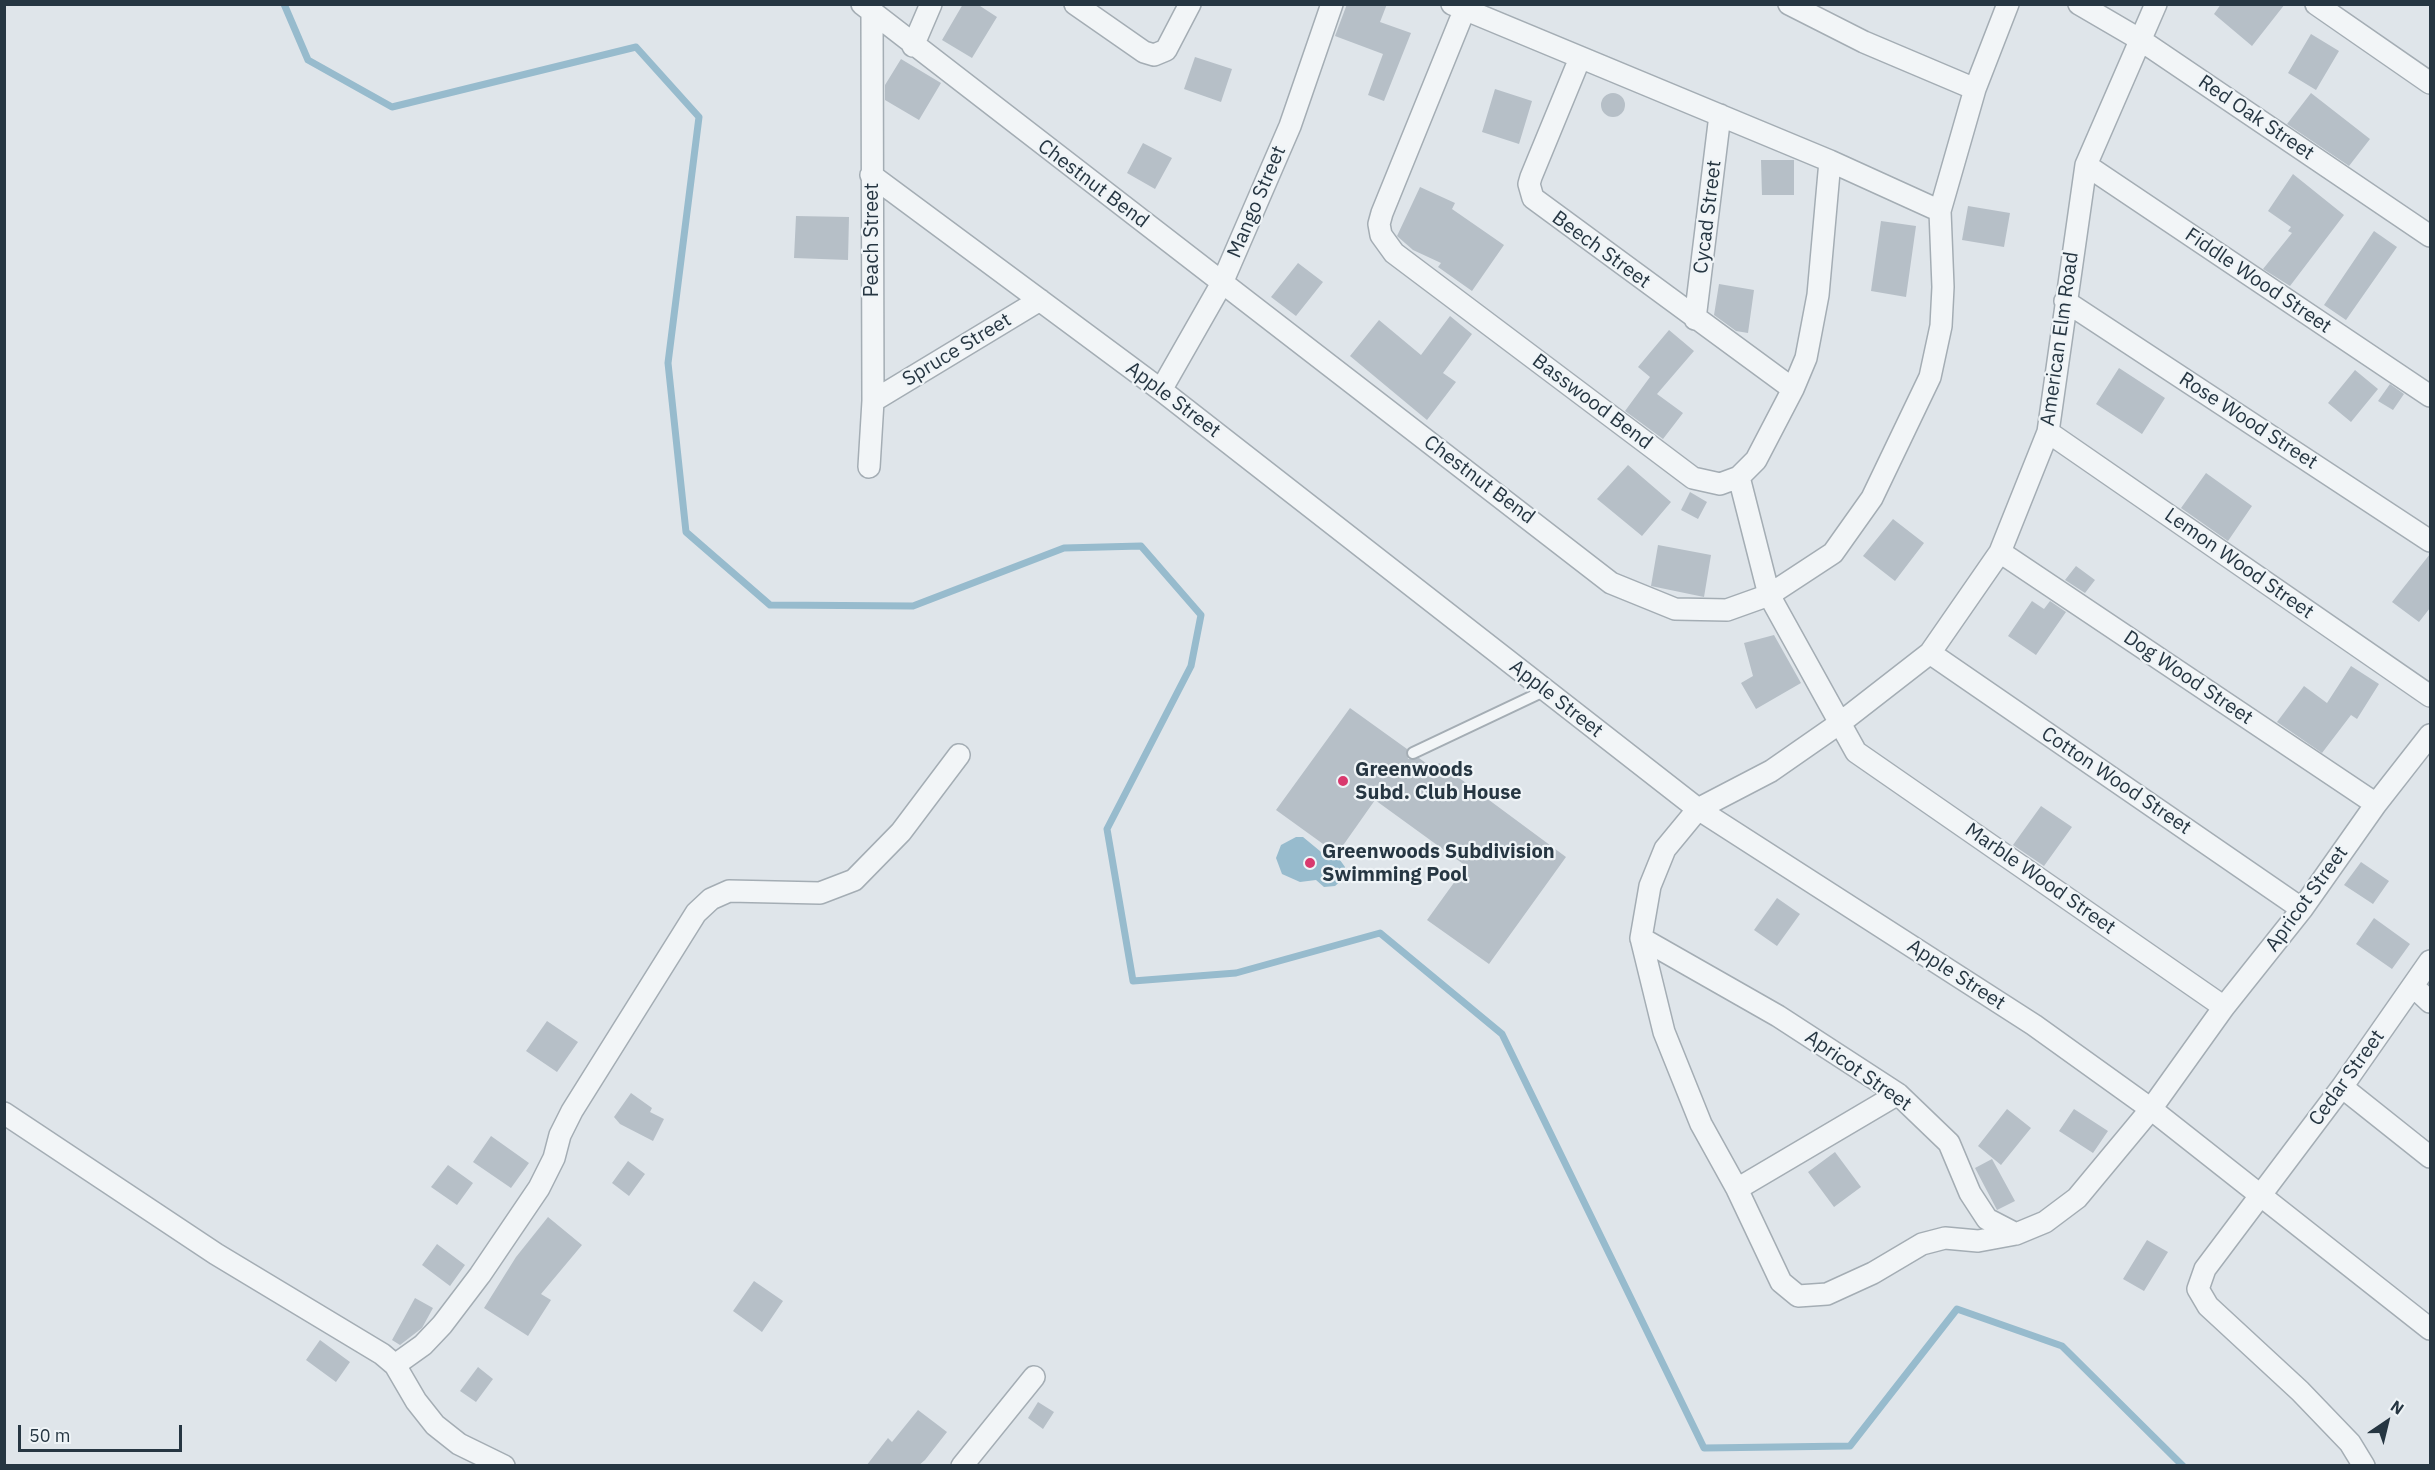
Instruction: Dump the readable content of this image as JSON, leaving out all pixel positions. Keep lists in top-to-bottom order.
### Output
{
  "streets": {
    "street": [
      "Red Oak Street",
      "Chestnut Bend",
      "Mango Street",
      "Cycad Street",
      "Peach Street",
      "Beech Street",
      "Fiddle Wood Street",
      "American Elm Road",
      "Spruce Street",
      "Apple Street",
      "Basswood Bend",
      "Rose Wood Street",
      "Lemon Wood Street",
      "Dog Wood Street",
      "Cotton Wood Street",
      "Marble Wood Street",
      "Apricot Street",
      "Cedar Street"
    ]
  },
  "crossings": [
    ["Red Oak Street", "American Elm Road"],
    ["Chestnut Bend", "Mango Street"],
    ["Chestnut Bend", "Peach Street"],
    ["Mango Street", "Apple Street"],
    ["Cycad Street", "Beech Street"],
    ["Peach Street", "Spruce Street"],
    ["Peach Street", "Apple Street"],
    ["Fiddle Wood Street", "American Elm Road"],
    ["American Elm Road", "Rose Wood Street"],
    ["American Elm Road", "Lemon Wood Street"],
    ["American Elm Road", "Dog Wood Street"],
    ["American Elm Road", "Cotton Wood Street"],
    ["American Elm Road", "Marble Wood Street"],
    ["Spruce Street", "Apple Street"],
    ["Apple Street", "Apricot Street"],
    ["Apple Street", "Cedar Street"],
    ["Dog Wood Street", "Apricot Street"],
    ["Cotton Wood Street", "Apricot Street"],
    ["Marble Wood Street", "Apricot Street"]
  ],
  "places": ["Greenwoods Subd. Club House", "Greenwoods Subdivision Swimming Pool"],
  "scale_bar": "50 m",
  "north": "top right"
}
